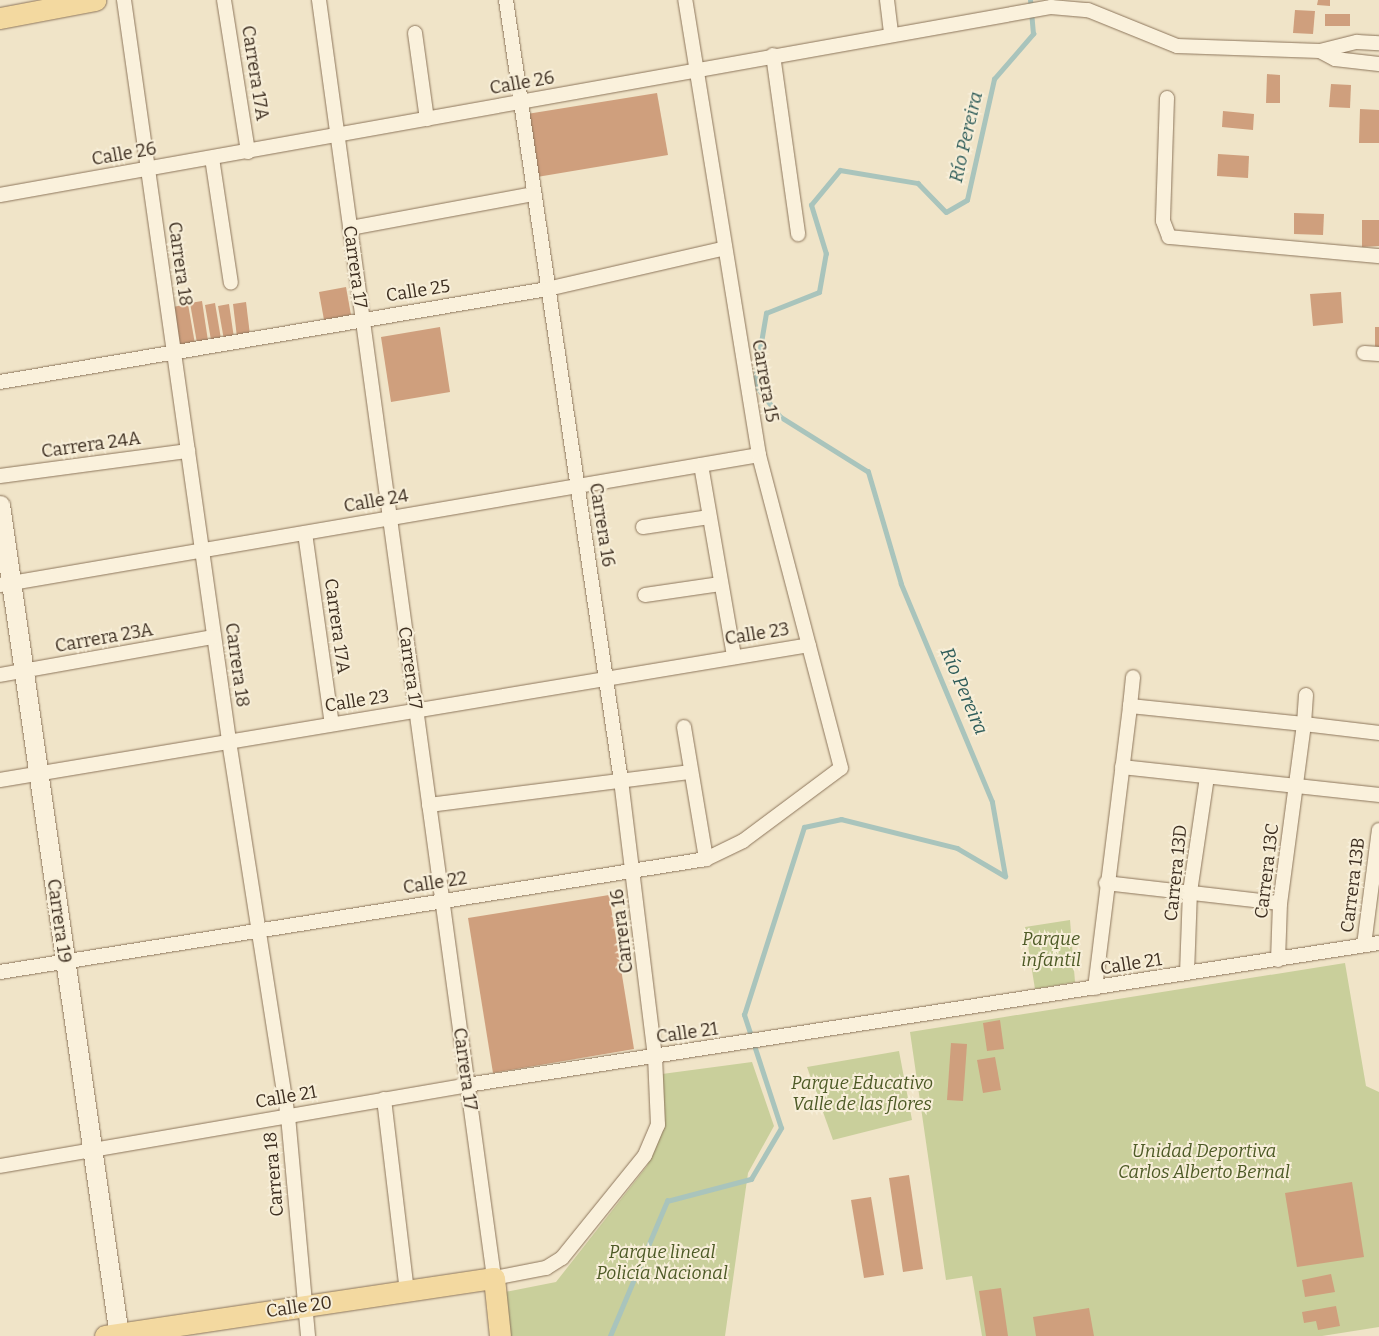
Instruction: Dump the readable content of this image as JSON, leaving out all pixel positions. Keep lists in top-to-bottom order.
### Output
{
  "streets": {
    "main road": ["Carrera 17", "Carrera 19", "Calle 20"],
    "street": [
      "Carrera 17A",
      "Calle 26",
      "Carrera 18",
      "Calle 25",
      "Carrera 15",
      "Carrera 24A",
      "Calle 24",
      "Carrera 16",
      "Calle 23",
      "Carrera 23A",
      "Carrera 13C",
      "Carrera 13D",
      "Calle 22",
      "Carrera 13B",
      "Calle 21"
    ]
  },
  "crossings": [
    ["Carrera 17A", "Calle 26"],
    ["Carrera 17A", "Calle 24"],
    ["Carrera 17A", "Calle 23"],
    ["Calle 26", "Carrera 18"],
    ["Calle 26", "Carrera 17"],
    ["Calle 26", "Carrera 15"],
    ["Calle 26", "Carrera 16"],
    ["Carrera 18", "Calle 25"],
    ["Carrera 18", "Carrera 24A"],
    ["Carrera 18", "Calle 24"],
    ["Carrera 18", "Calle 23"],
    ["Carrera 18", "Carrera 23A"],
    ["Carrera 18", "Calle 22"],
    ["Carrera 18", "Calle 21"],
    ["Carrera 18", "Calle 20"],
    ["Carrera 17", "Calle 25"],
    ["Carrera 17", "Calle 24"],
    ["Carrera 17", "Carrera 16"],
    ["Carrera 17", "Calle 23"],
    ["Carrera 17", "Calle 22"],
    ["Carrera 17", "Calle 21"],
    ["Carrera 17", "Calle 20"],
    ["Calle 25", "Carrera 15"],
    ["Calle 25", "Carrera 16"],
    ["Carrera 15", "Calle 24"],
    ["Carrera 15", "Calle 23"],
    ["Carrera 15", "Calle 22"],
    ["Calle 24", "Carrera 16"],
    ["Calle 24", "Carrera 19"],
    ["Carrera 16", "Calle 23"],
    ["Carrera 16", "Calle 22"],
    ["Carrera 16", "Calle 21"],
    ["Carrera 16", "Calle 20"],
    ["Calle 23", "Carrera 19"],
    ["Carrera 23A", "Carrera 19"],
    ["Carrera 13C", "Calle 21"],
    ["Carrera 13D", "Calle 21"],
    ["Calle 22", "Carrera 19"],
    ["Carrera 13B", "Calle 21"],
    ["Carrera 19", "Calle 21"],
    ["Carrera 19", "Calle 20"]
  ],
  "water": ["Río Pereira"],
  "parks": [
    "Parque infantil",
    "Parque Educativo Valle de las flores",
    "Unidad Deportiva Carlos Alberto Bernal",
    "Parque lineal Policía Nacional"
  ]
}
